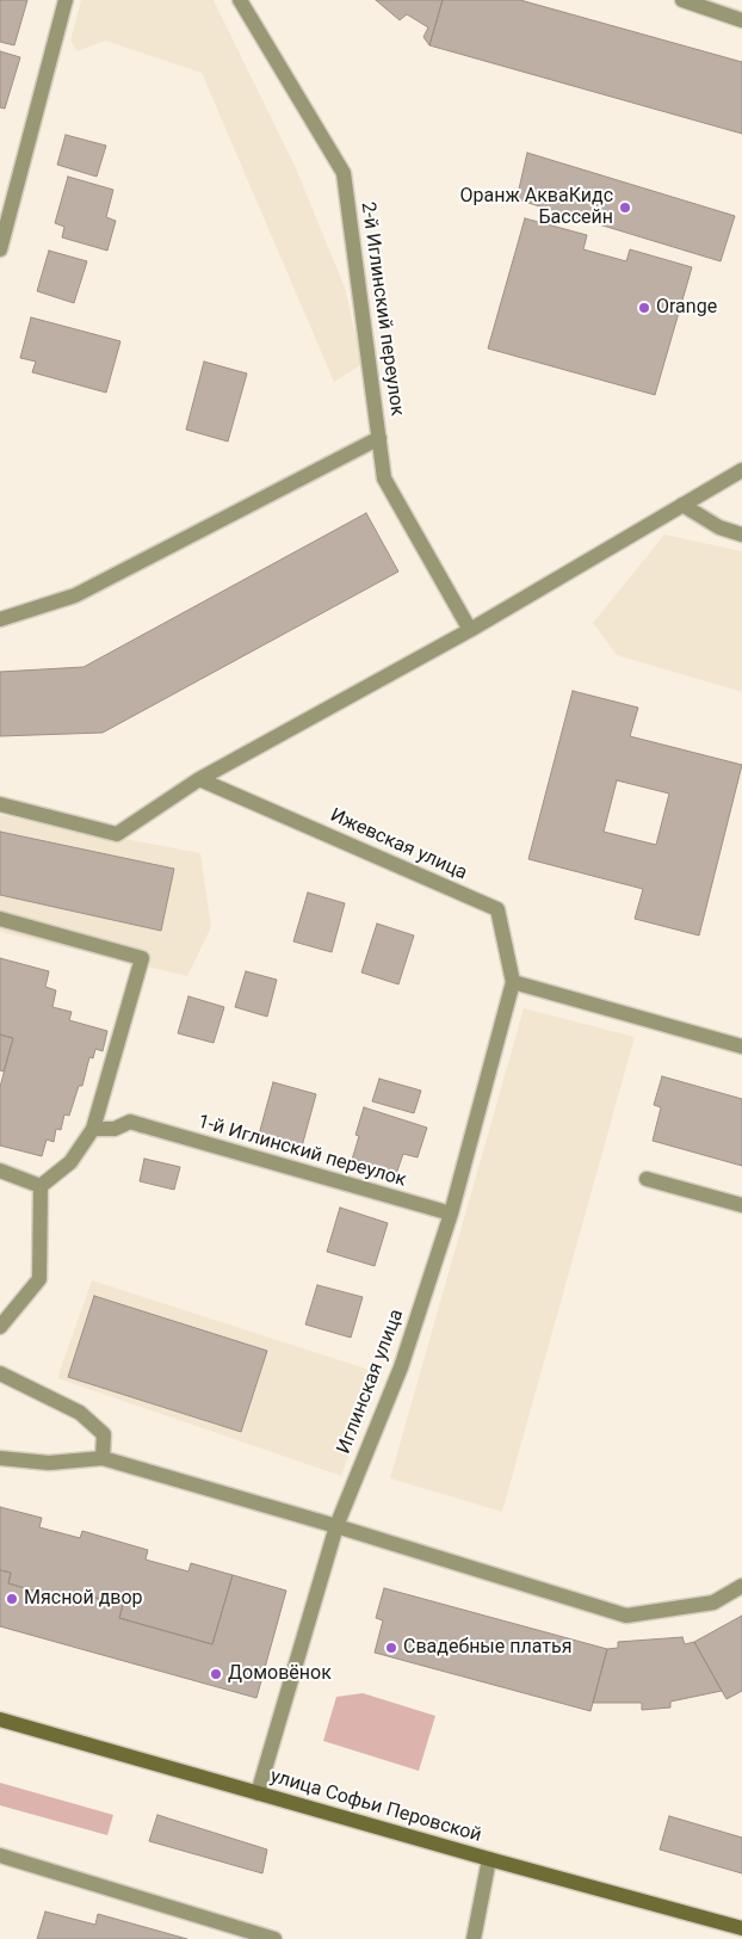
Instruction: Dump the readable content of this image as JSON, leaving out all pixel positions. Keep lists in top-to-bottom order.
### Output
{
  "streets": {
    "main road": ["улица Софьи Перовской"],
    "street": [
      "2-й Иглинский переулок",
      "Ижевская улица",
      "1-й Иглинский переулок",
      "Иглинская улица"
    ]
  },
  "crossings": [
    ["Ижевская улица", "Иглинская улица"],
    ["1-й Иглинский переулок", "Иглинская улица"],
    ["Иглинская улица", "улица Софьи Перовской"]
  ],
  "places": [
    "Оранж АкваКидс Бассейн",
    "Orange",
    "Мясной двор",
    "Свадебные платья",
    "Домовёнок"
  ]
}
